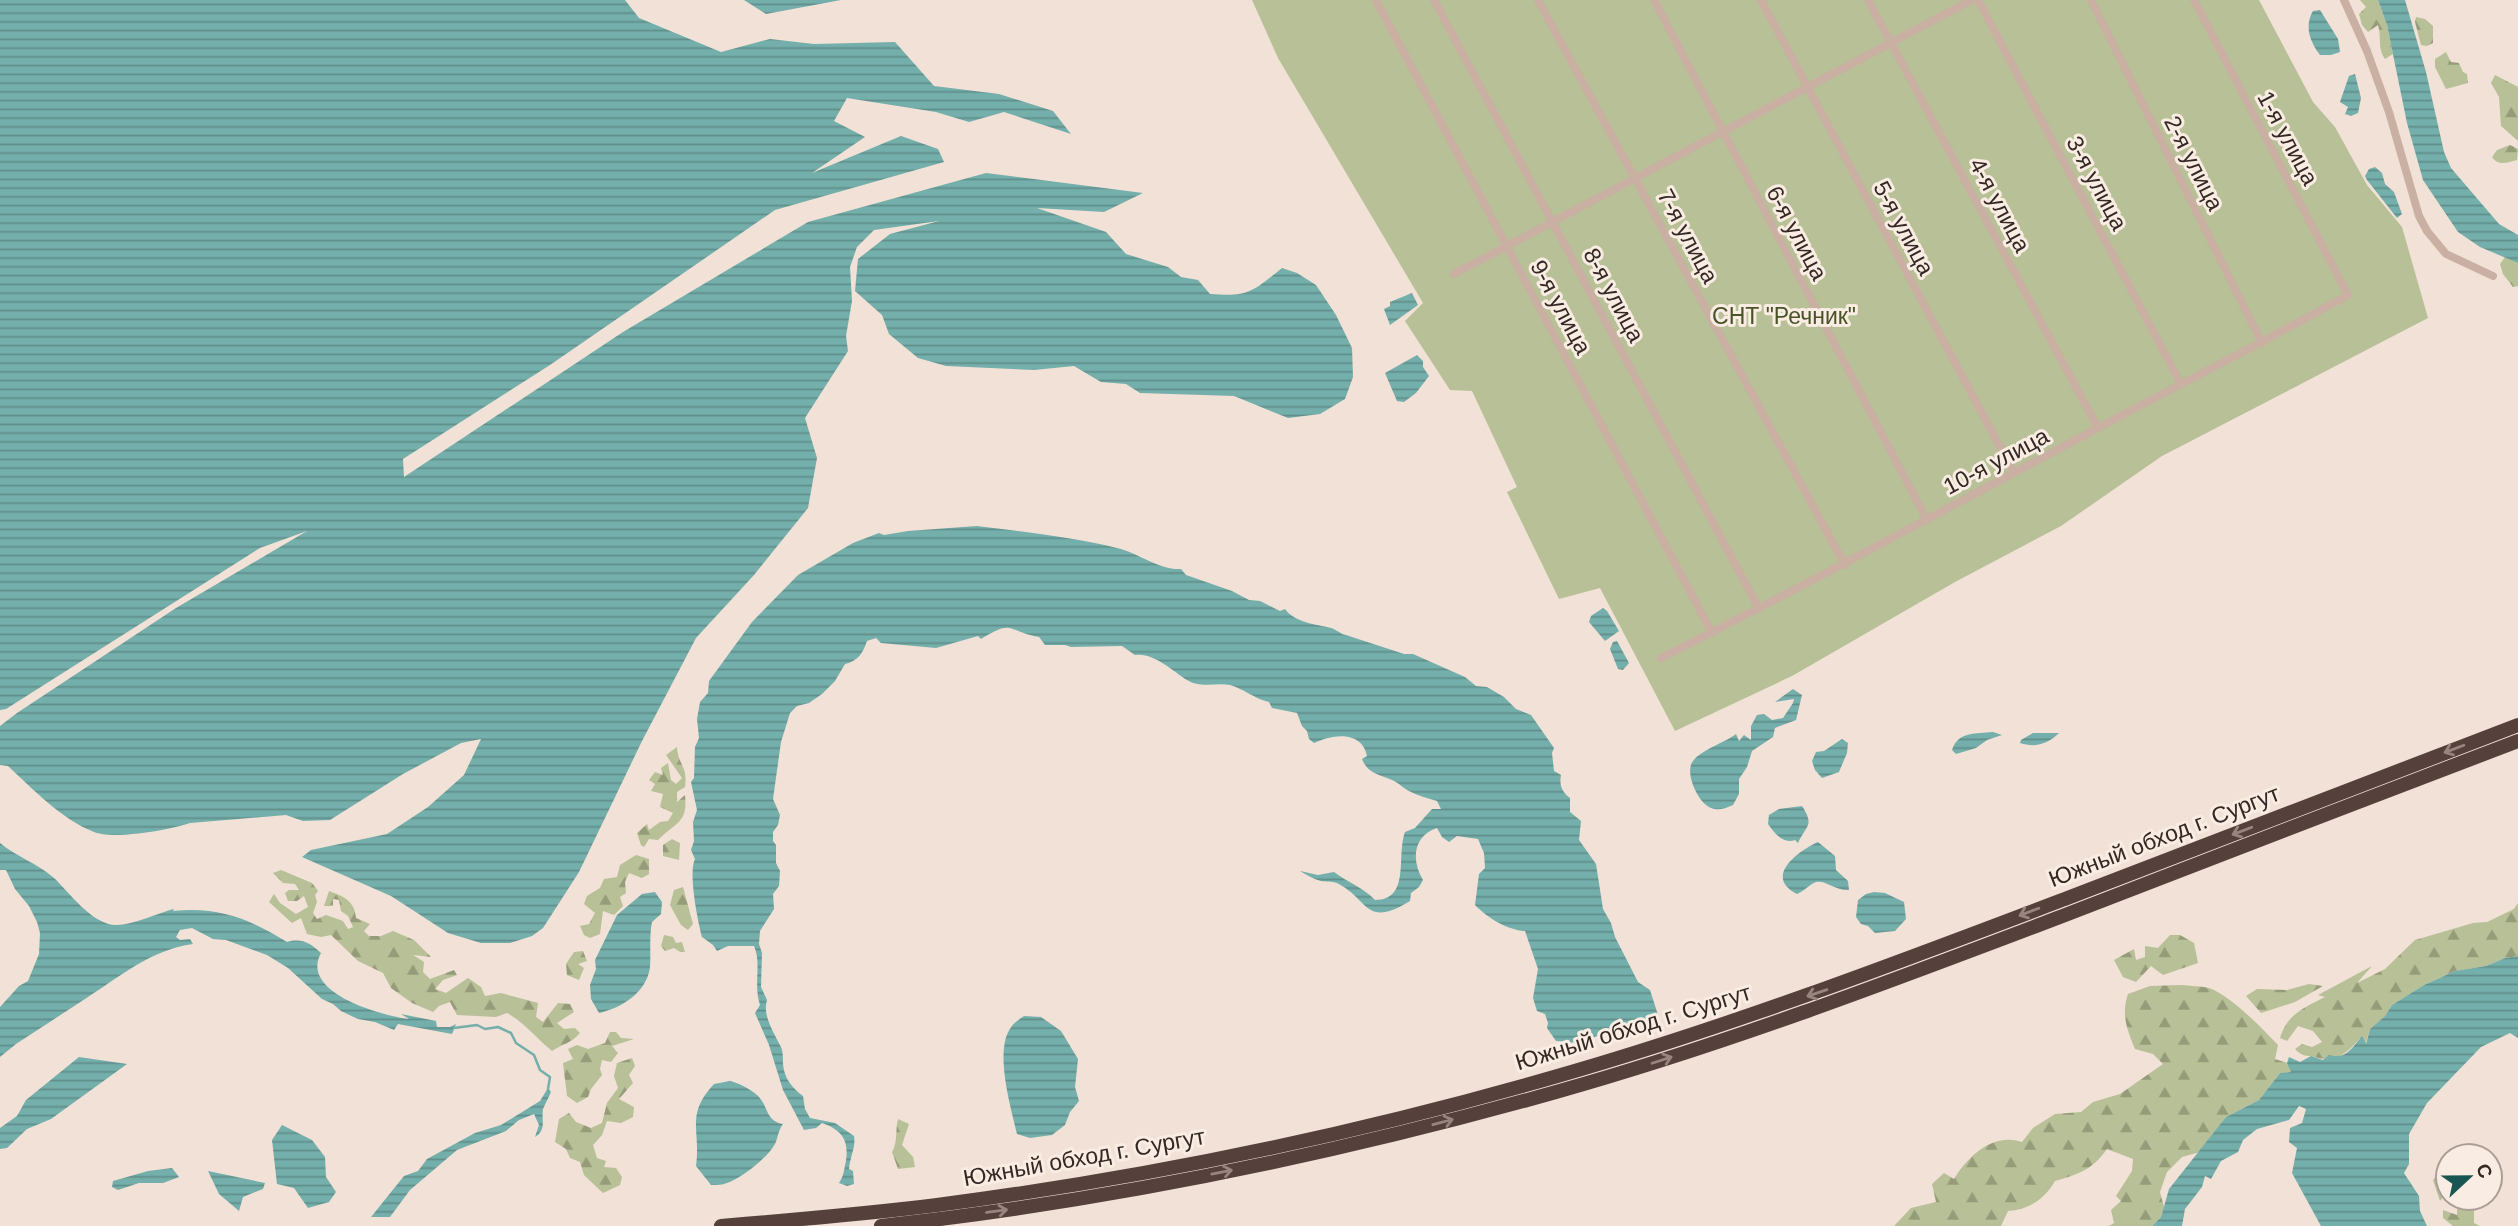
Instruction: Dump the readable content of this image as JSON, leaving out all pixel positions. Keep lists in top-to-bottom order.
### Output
{
  "streets": {
    "highway": ["Южный обход г. Сургут"],
    "street": [
      "1-я улица",
      "2-я улица",
      "3-я улица",
      "4-я улица",
      "5-я улица",
      "6-я улица",
      "7-я улица",
      "8-я улица",
      "9-я улица",
      "10-я улица"
    ]
  },
  "crossings": [
    ["1-я улица", "10-я улица"],
    ["2-я улица", "10-я улица"],
    ["3-я улица", "10-я улица"],
    ["4-я улица", "10-я улица"],
    ["5-я улица", "10-я улица"],
    ["6-я улица", "10-я улица"],
    ["7-я улица", "10-я улица"],
    ["8-я улица", "10-я улица"],
    ["9-я улица", "10-я улица"]
  ],
  "parks": ["СНТ \"Речник\""],
  "north": "right"
}
